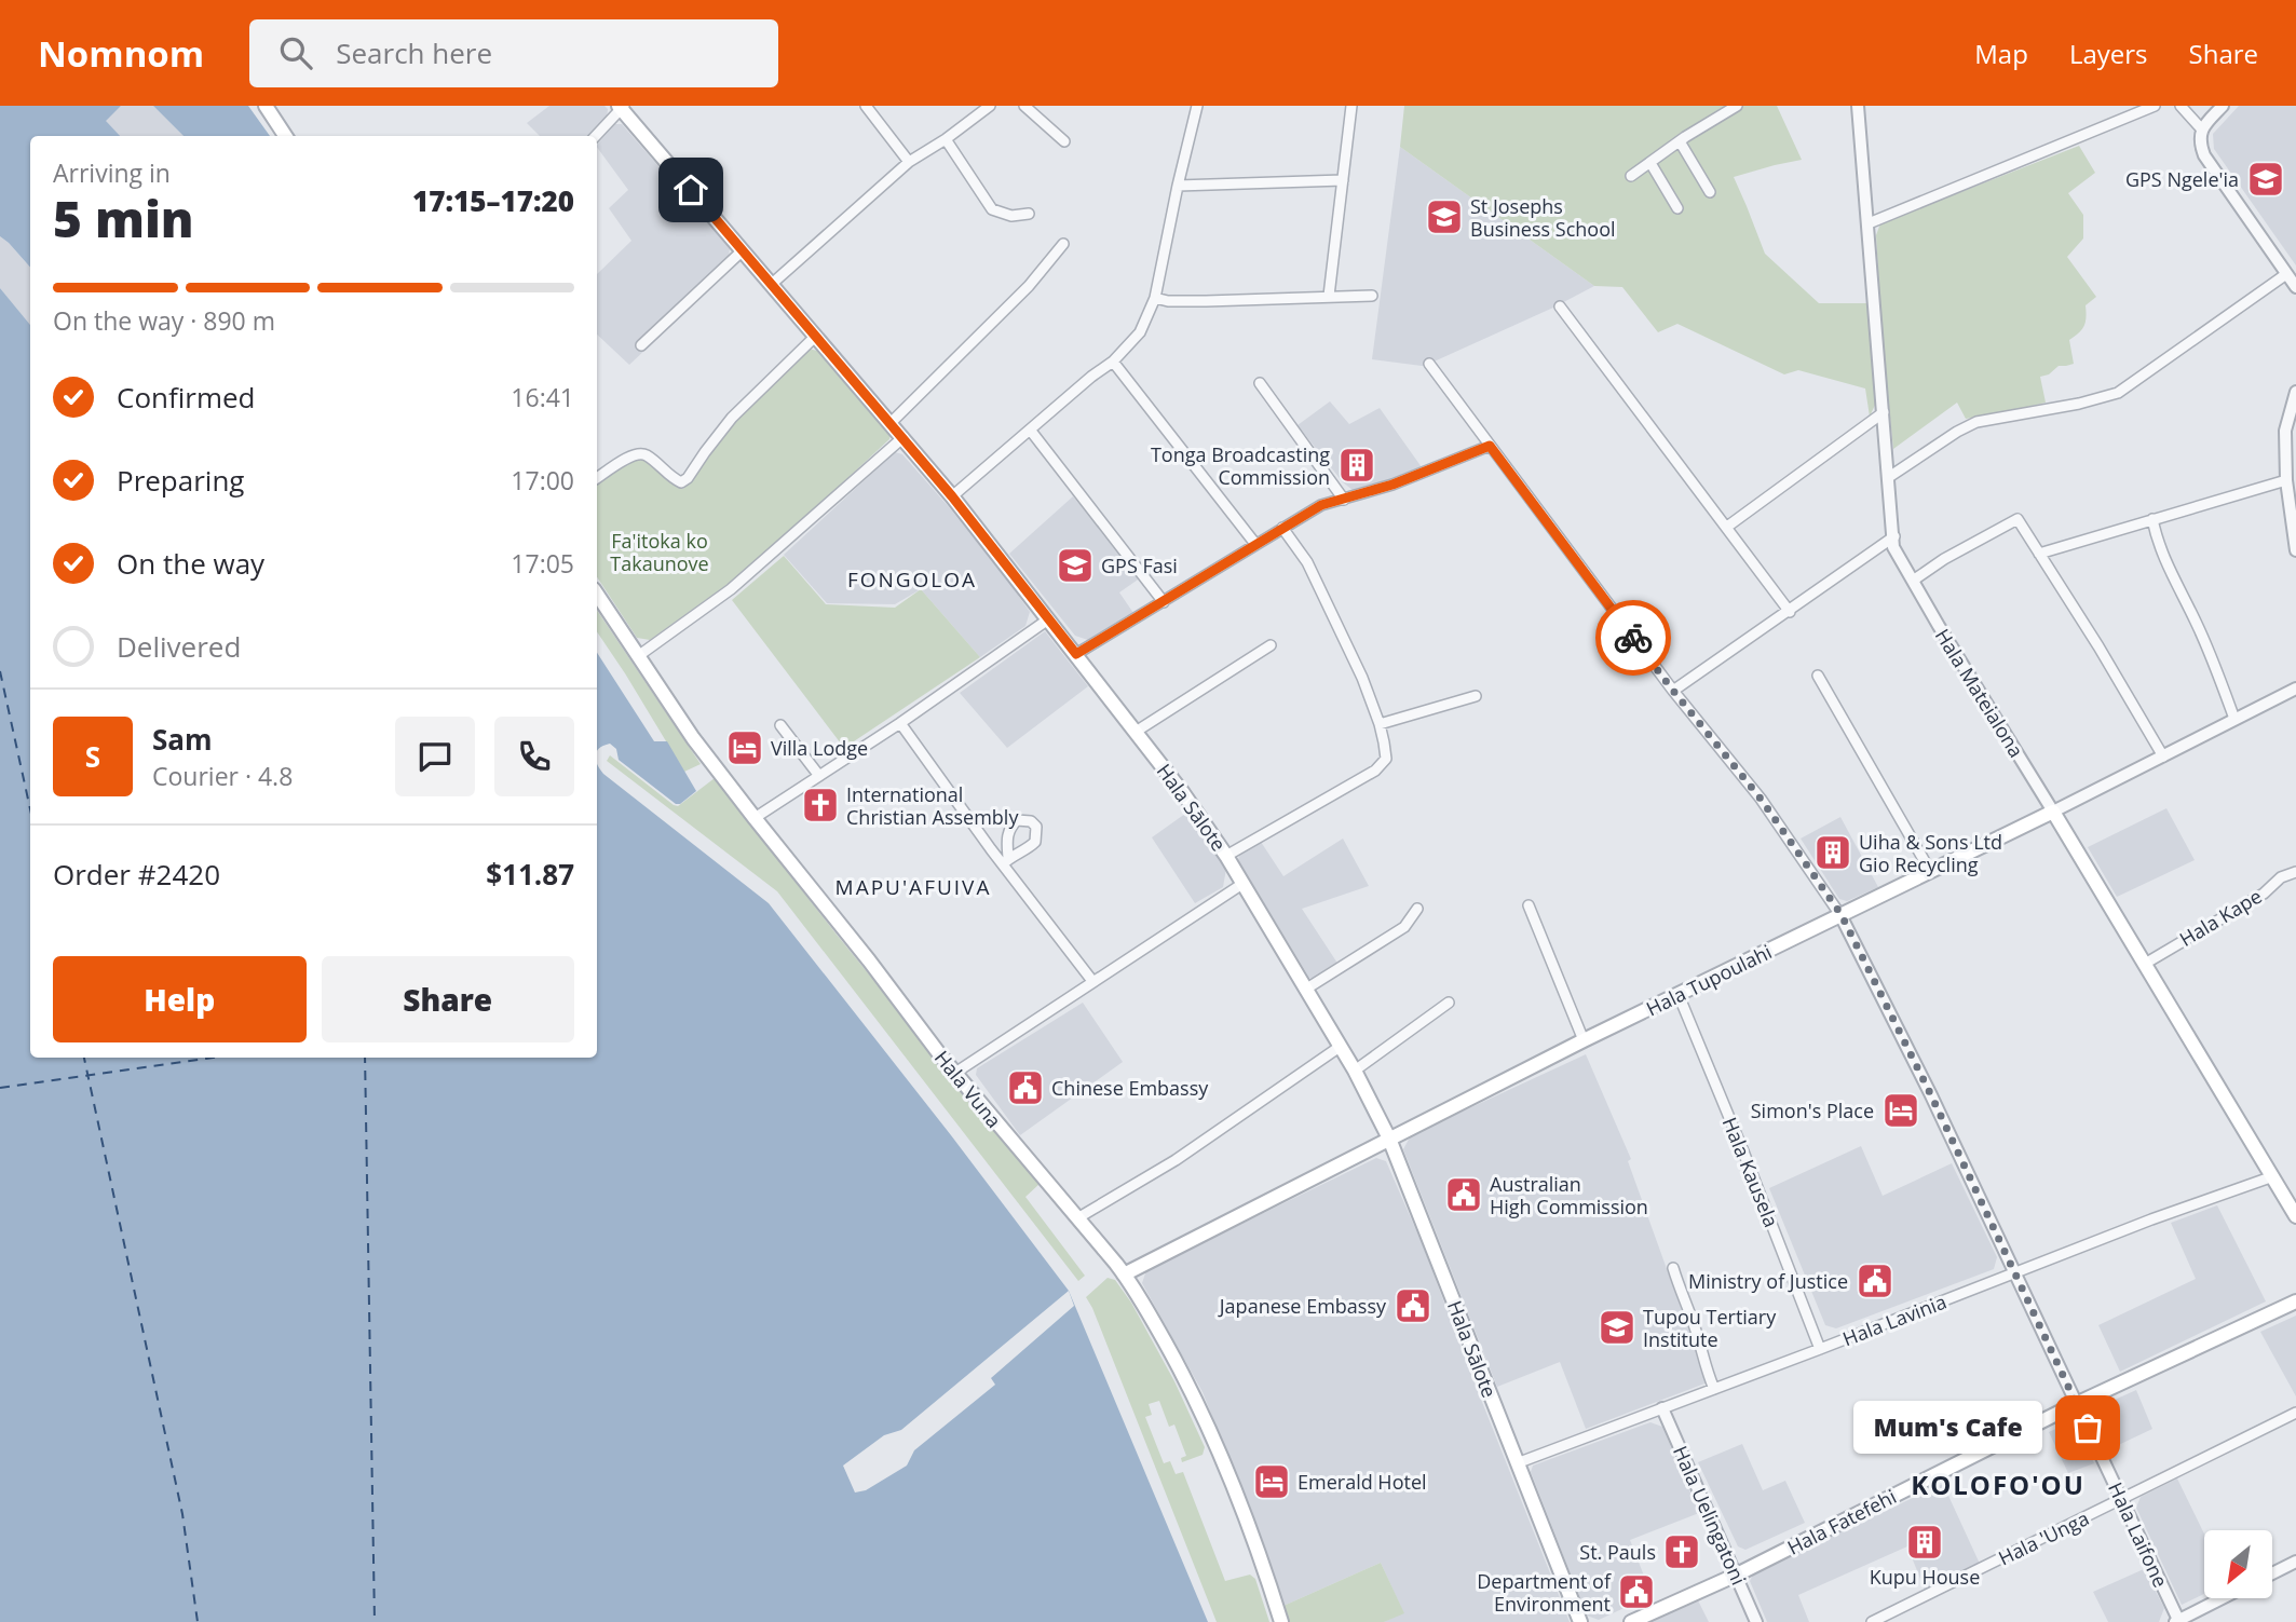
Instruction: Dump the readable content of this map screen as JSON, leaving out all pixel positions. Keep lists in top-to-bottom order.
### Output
{
  "streets": {
    "main road": [
      "Hala Mateialona",
      "Hala Sālote",
      "Hala Tupoulahi",
      "Hala Vuna",
      "Hala Fatefehi"
    ],
    "street": [
      "Hala Kape",
      "Hala Kausela",
      "Hala Lavinia",
      "Hala Uelingatoni",
      "Hala Laifone",
      "Hala 'Unga"
    ]
  },
  "crossings": [
    ["Hala Mateialona", "Hala Kape"],
    ["Hala Mateialona", "Hala Tupoulahi"],
    ["Hala Mateialona", "Hala Lavinia"],
    ["Hala Sālote", "Hala Tupoulahi"],
    ["Hala Sālote", "Hala Lavinia"],
    ["Hala Tupoulahi", "Hala Vuna"],
    ["Hala Tupoulahi", "Hala Kausela"],
    ["Hala Tupoulahi", "Hala Laifone"],
    ["Hala Kausela", "Hala Lavinia"],
    ["Hala Lavinia", "Hala Uelingatoni"],
    ["Hala Lavinia", "Hala Laifone"],
    ["Hala Uelingatoni", "Hala Fatefehi"],
    ["Hala Fatefehi", "Hala Laifone"],
    ["Hala Laifone", "Hala 'Unga"]
  ],
  "districts": ["FONGOLOA", "MAPU'AFUIVA", "KOLOFO'OU"],
  "parks": ["Fa'itoka ko Takaunove"],
  "places": {
    "school or university": [
      "GPS Ngele'ia",
      "St Josephs Business School",
      "GPS Fasi",
      "Tupou Tertiary Institute"
    ],
    "building": ["Tonga Broadcasting Commission", "Uiha & Sons Ltd Gio Recycling", "Kupu House"],
    "hotel": ["Villa Lodge", "Simon's Place", "Emerald Hotel"],
    "church": ["International Christian Assembly", "St. Pauls"],
    "public building": [
      "Chinese Embassy",
      "Australian High Commission",
      "Ministry of Justice",
      "Japanese Embassy",
      "Department of Environment"
    ],
    "other": ["Mum's Cafe"]
  },
  "north": "bottom left",
  "page": {
    "header": "Nomnom",
    "search": "Search here",
    "nav": ["Map", "Layers", "Share"],
    "heading": ["5 min", "Arriving in", "17:15–17:20"],
    "panel": [
      "Sam",
      "Courier · 4.8",
      "Order #2420",
      "$11.87"
    ],
    "bar": "On the way · 890 m",
    "list": [
      ["Confirmed", "16:41"],
      ["Preparing", "17:00"],
      ["On the way", "17:05"],
      "Delivered"
    ],
    "round": "S",
    "buttons": ["Help", "Share"],
    "bubble": "Mum's Cafe"
  }
}
